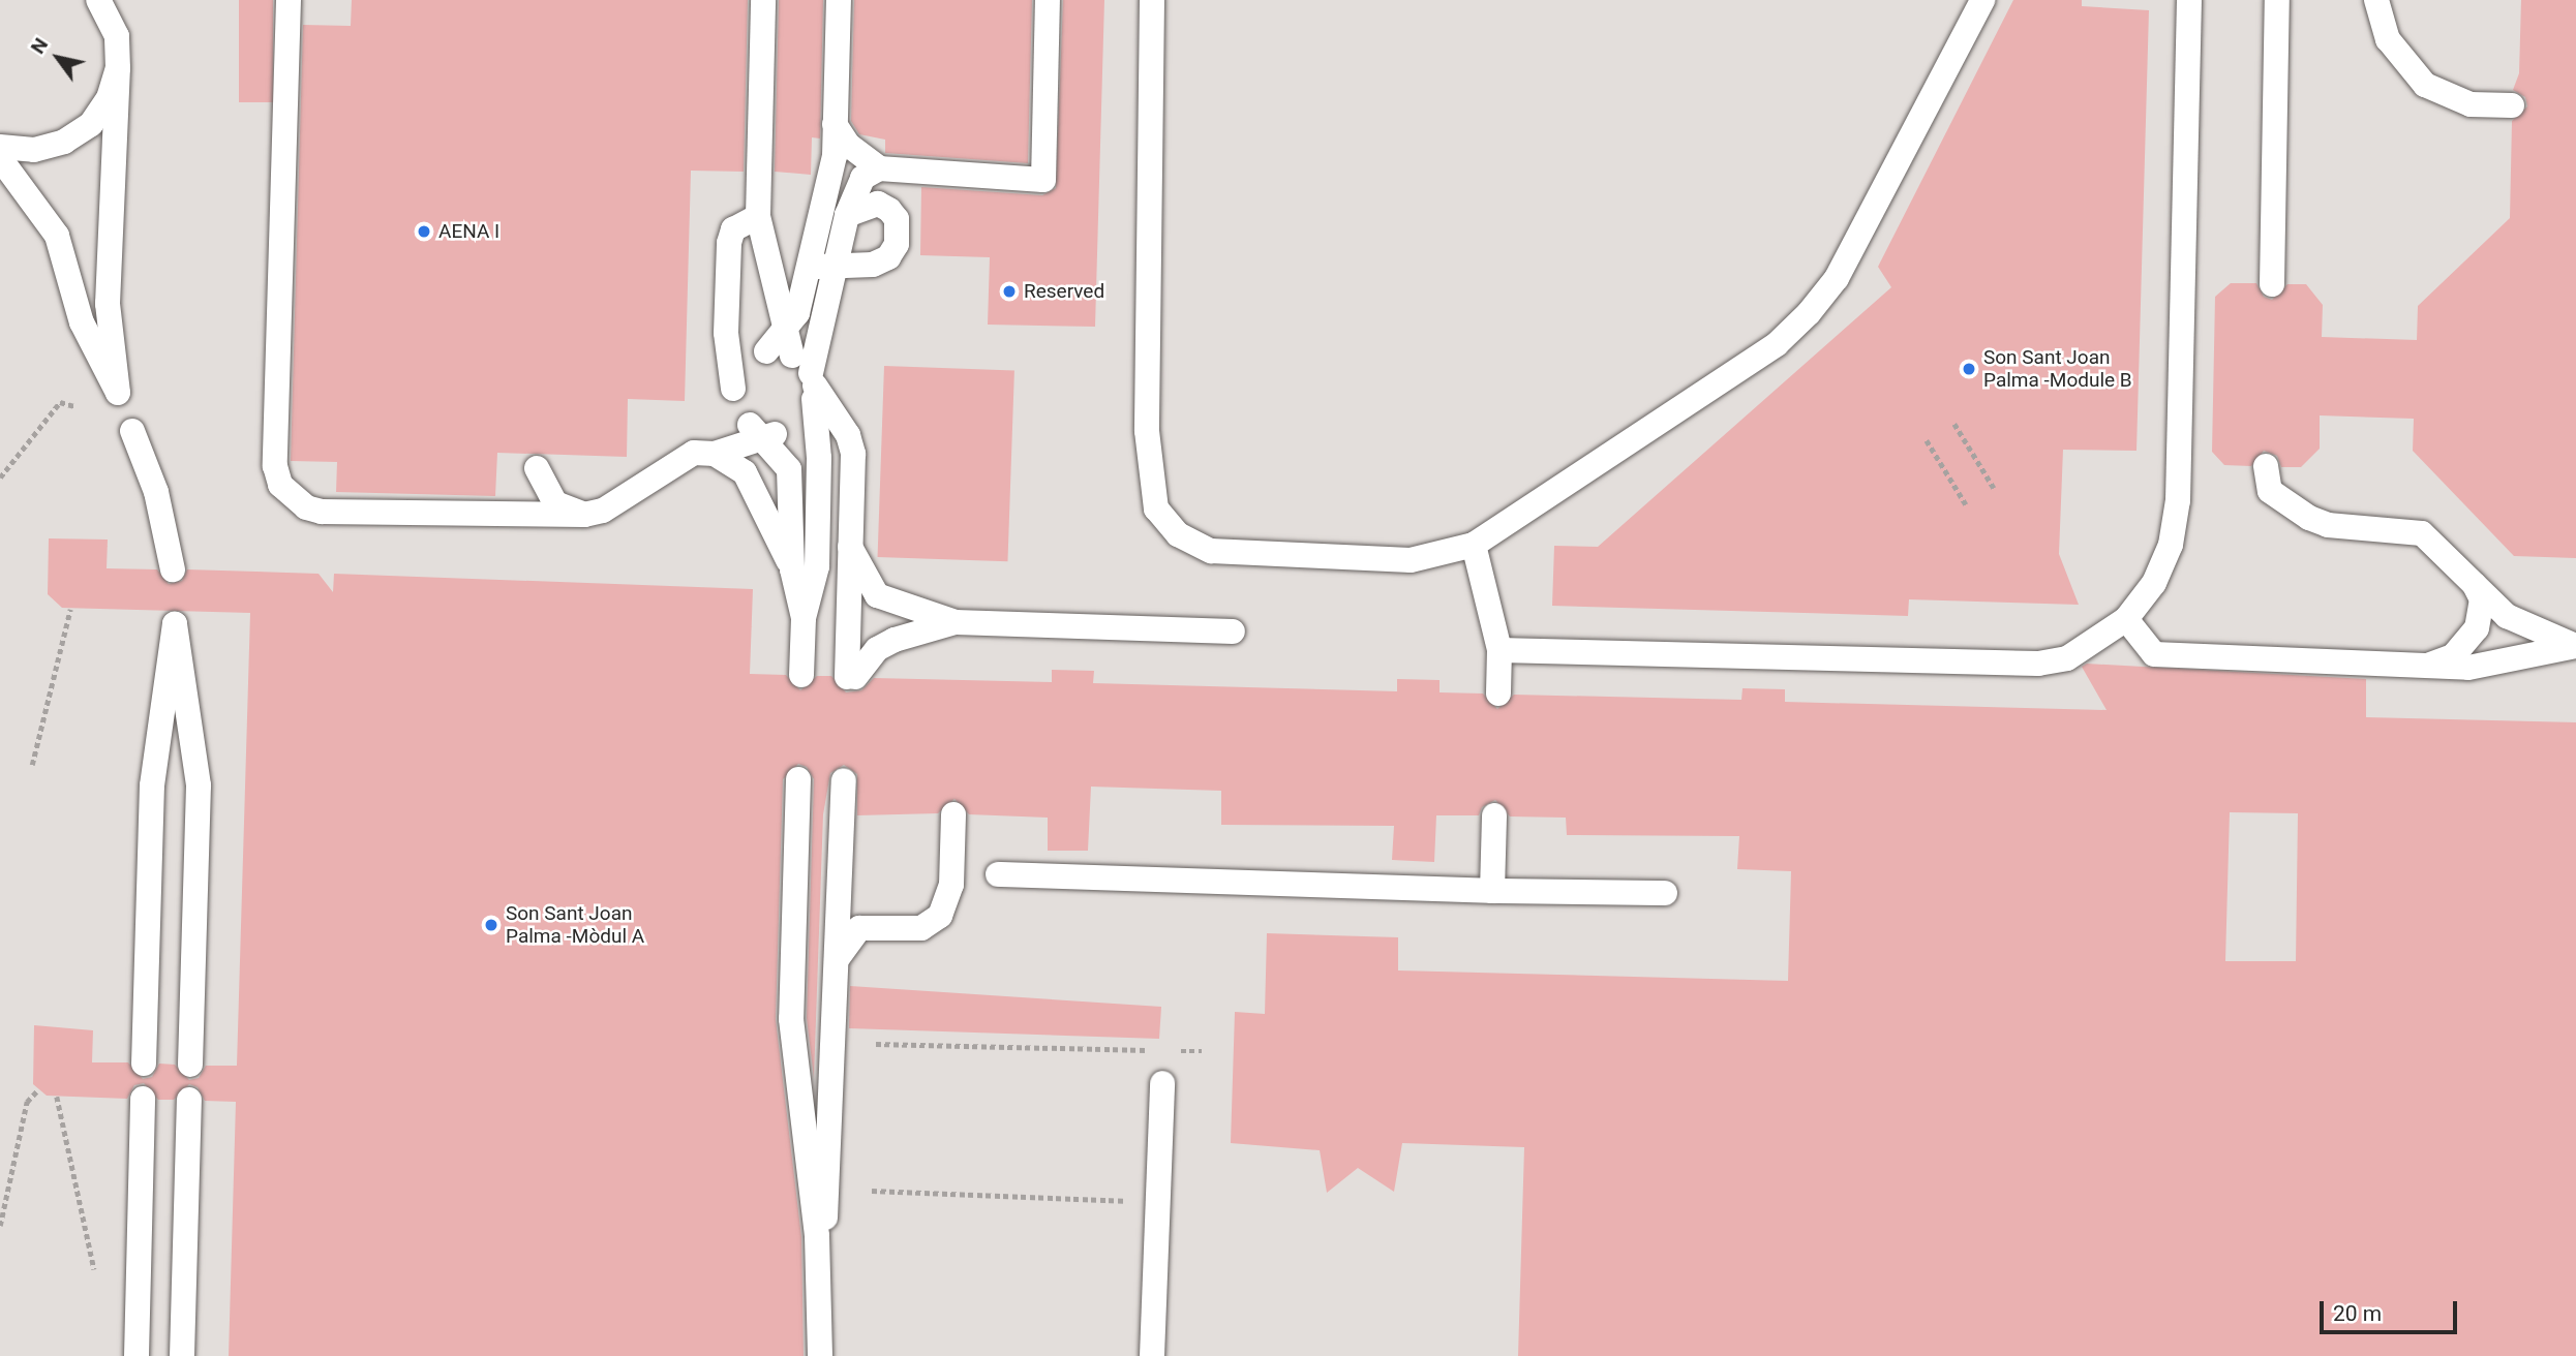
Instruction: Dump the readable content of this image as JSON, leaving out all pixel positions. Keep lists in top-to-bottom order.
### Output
{
  "places": [
    "AENA I",
    "Reserved",
    "Son Sant Joan Palma -Module B",
    "Son Sant Joan Palma -Mòdul A"
  ],
  "scale_bar": "20 m",
  "north": "top left"
}
